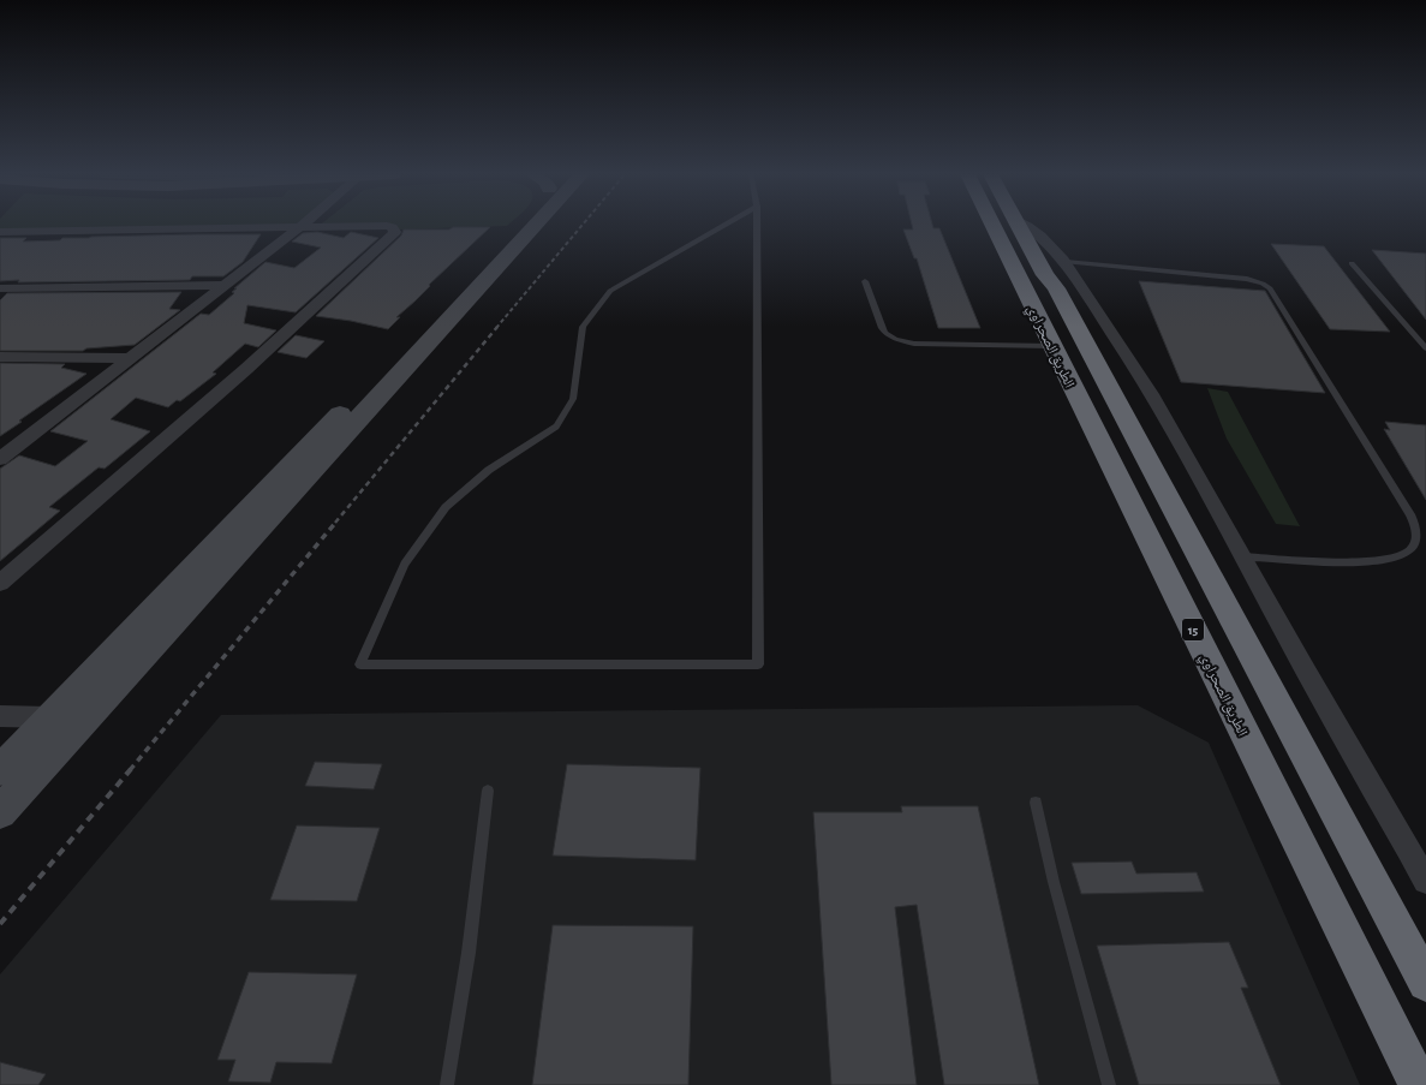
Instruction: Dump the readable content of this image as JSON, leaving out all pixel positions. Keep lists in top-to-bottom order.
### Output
{
  "streets": {
    "highway": ["الطريق الصحراوي", "15"]
  }
}
